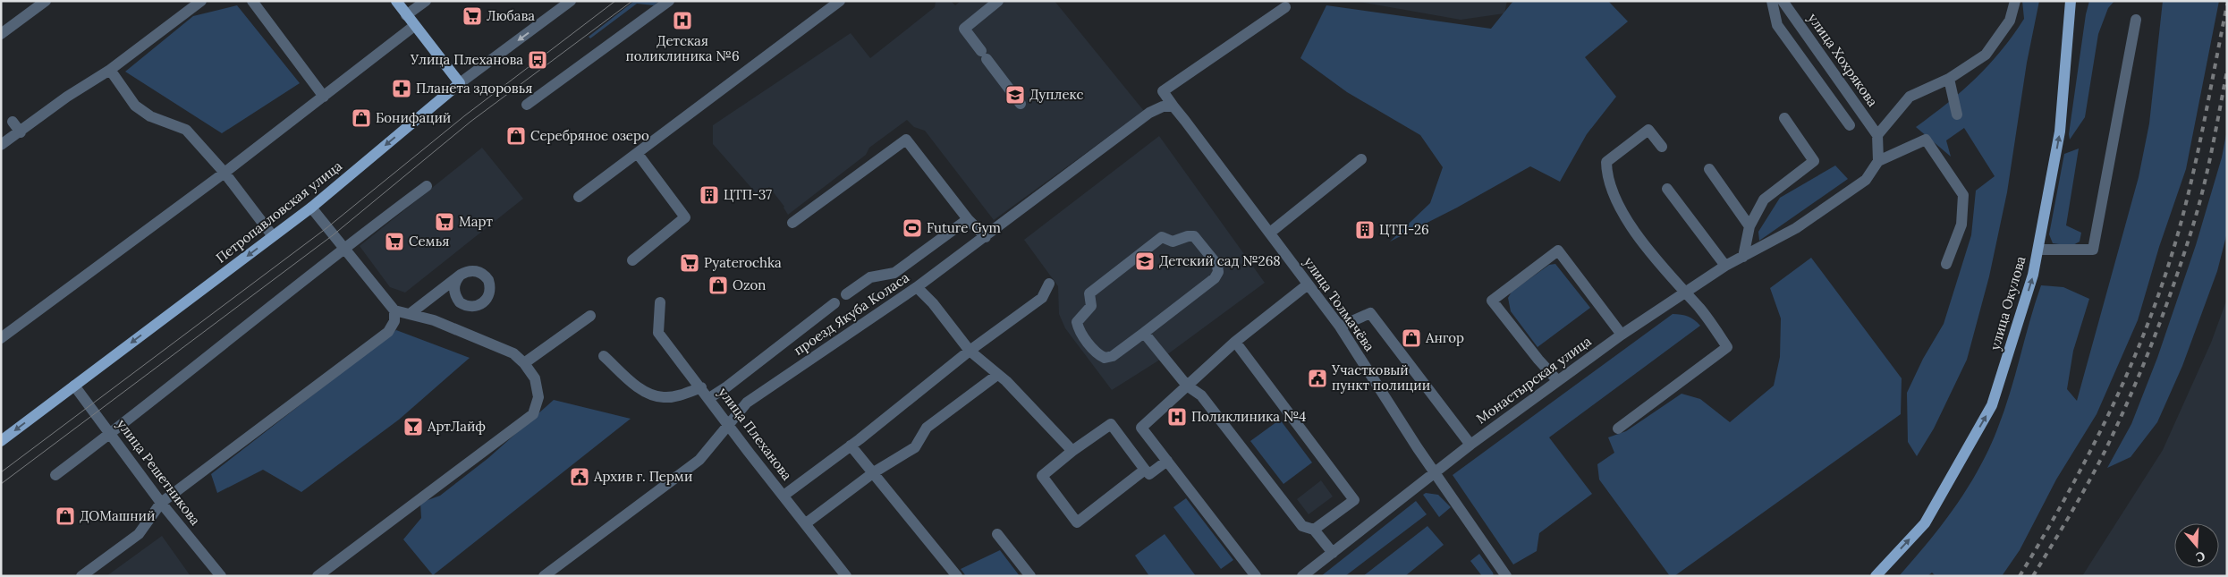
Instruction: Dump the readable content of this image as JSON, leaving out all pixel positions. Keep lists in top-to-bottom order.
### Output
{
  "streets": {
    "main road": ["Петропавловская улица", "улица Окулова"],
    "street": [
      "улица Хохрякова",
      "улица Толмачёва",
      "проезд Якуба Коласа",
      "Монастырская улица",
      "улица Плеханова",
      "улица Решетникова"
    ]
  },
  "crossings": [
    ["Петропавловская улица", "улица Решетникова"],
    ["улица Толмачёва", "проезд Якуба Коласа"],
    ["улица Толмачёва", "Монастырская улица"],
    ["проезд Якуба Коласа", "улица Плеханова"]
  ],
  "one_way": ["улица Окулова"],
  "places": {
    "supermarket": [
      "Любава",
      "Март",
      "Семья",
      "Pyaterochka"
    ],
    "hospital": ["Детская поликлиника №6", "Поликлиника №4"],
    "bus stop": ["Улица Плеханова"],
    "pharmacy": ["Планета здоровья"],
    "school or university": ["Дуплекс", "Детский сад №268"],
    "shop": [
      "Бонифаций",
      "Серебряное озеро",
      "Ozon",
      "Ангор",
      "ДОМашний"
    ],
    "building": ["ЦТП-37", "ЦТП-26"],
    "sports": ["Future Gym"],
    "public building": ["Участковый пункт полиции", "Архив г. Перми"],
    "bar": ["АртЛайф"]
  },
  "north": "bottom"
}
